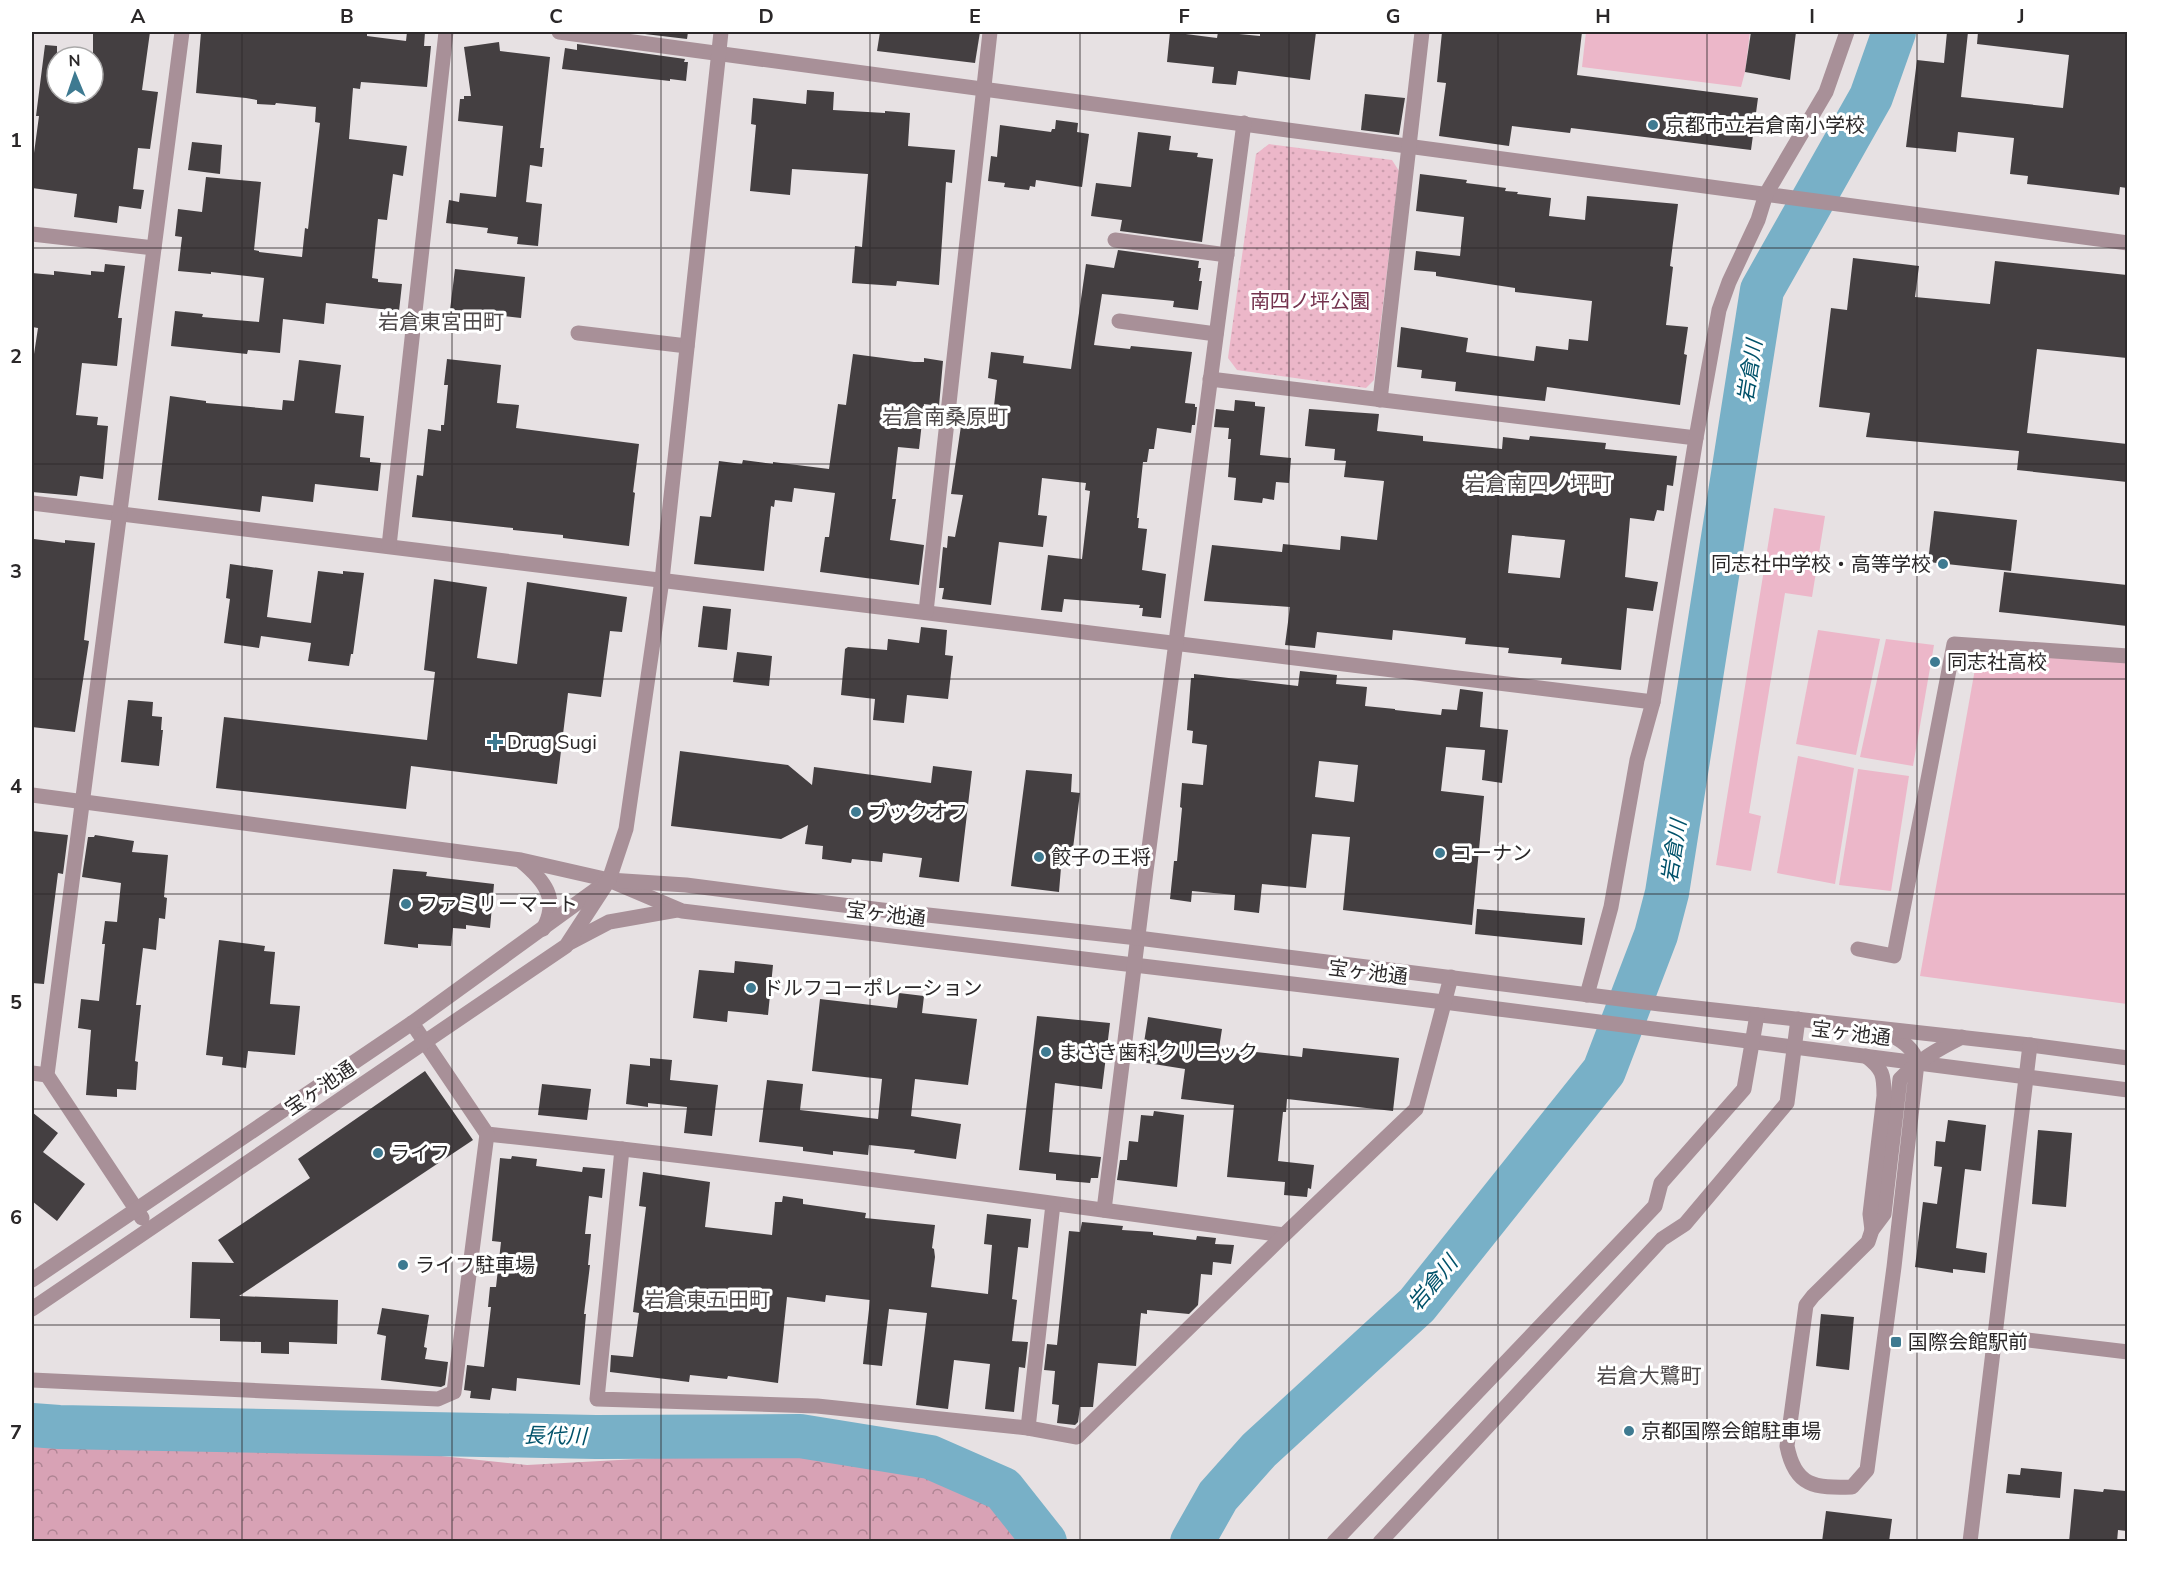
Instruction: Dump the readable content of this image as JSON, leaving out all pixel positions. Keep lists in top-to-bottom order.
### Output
{
  "streets": {
    "street": ["宝ヶ池通"]
  },
  "districts": [
    "岩倉東宮田町",
    "岩倉南桑原町",
    "岩倉南四ノ坪町",
    "岩倉東五田町",
    "岩倉大鷺町"
  ],
  "water": ["岩倉川", "長代川"],
  "parks": ["南四ノ坪公園"],
  "places": {
    "other": [
      "京都市立岩倉南小学校",
      "同志社中学校・高等学校",
      "同志社高校",
      "ブックオフ",
      "コーナン",
      "餃子の王将",
      "ファミリーマート",
      "ドルフコーポレーション",
      "まさき歯科クリニック",
      "ライフ",
      "ライフ駐車場",
      "京都国際会館駐車場"
    ],
    "health": ["Drug Sugi"],
    "transit": ["国際会館駅前"]
  },
  "north": "top",
  "grid": {
    "columns": [
      "A",
      "B",
      "C",
      "D",
      "E",
      "F",
      "G",
      "H",
      "I",
      "J"
    ],
    "rows": [
      "1",
      "2",
      "3",
      "4",
      "5",
      "6",
      "7"
    ]
  }
}
